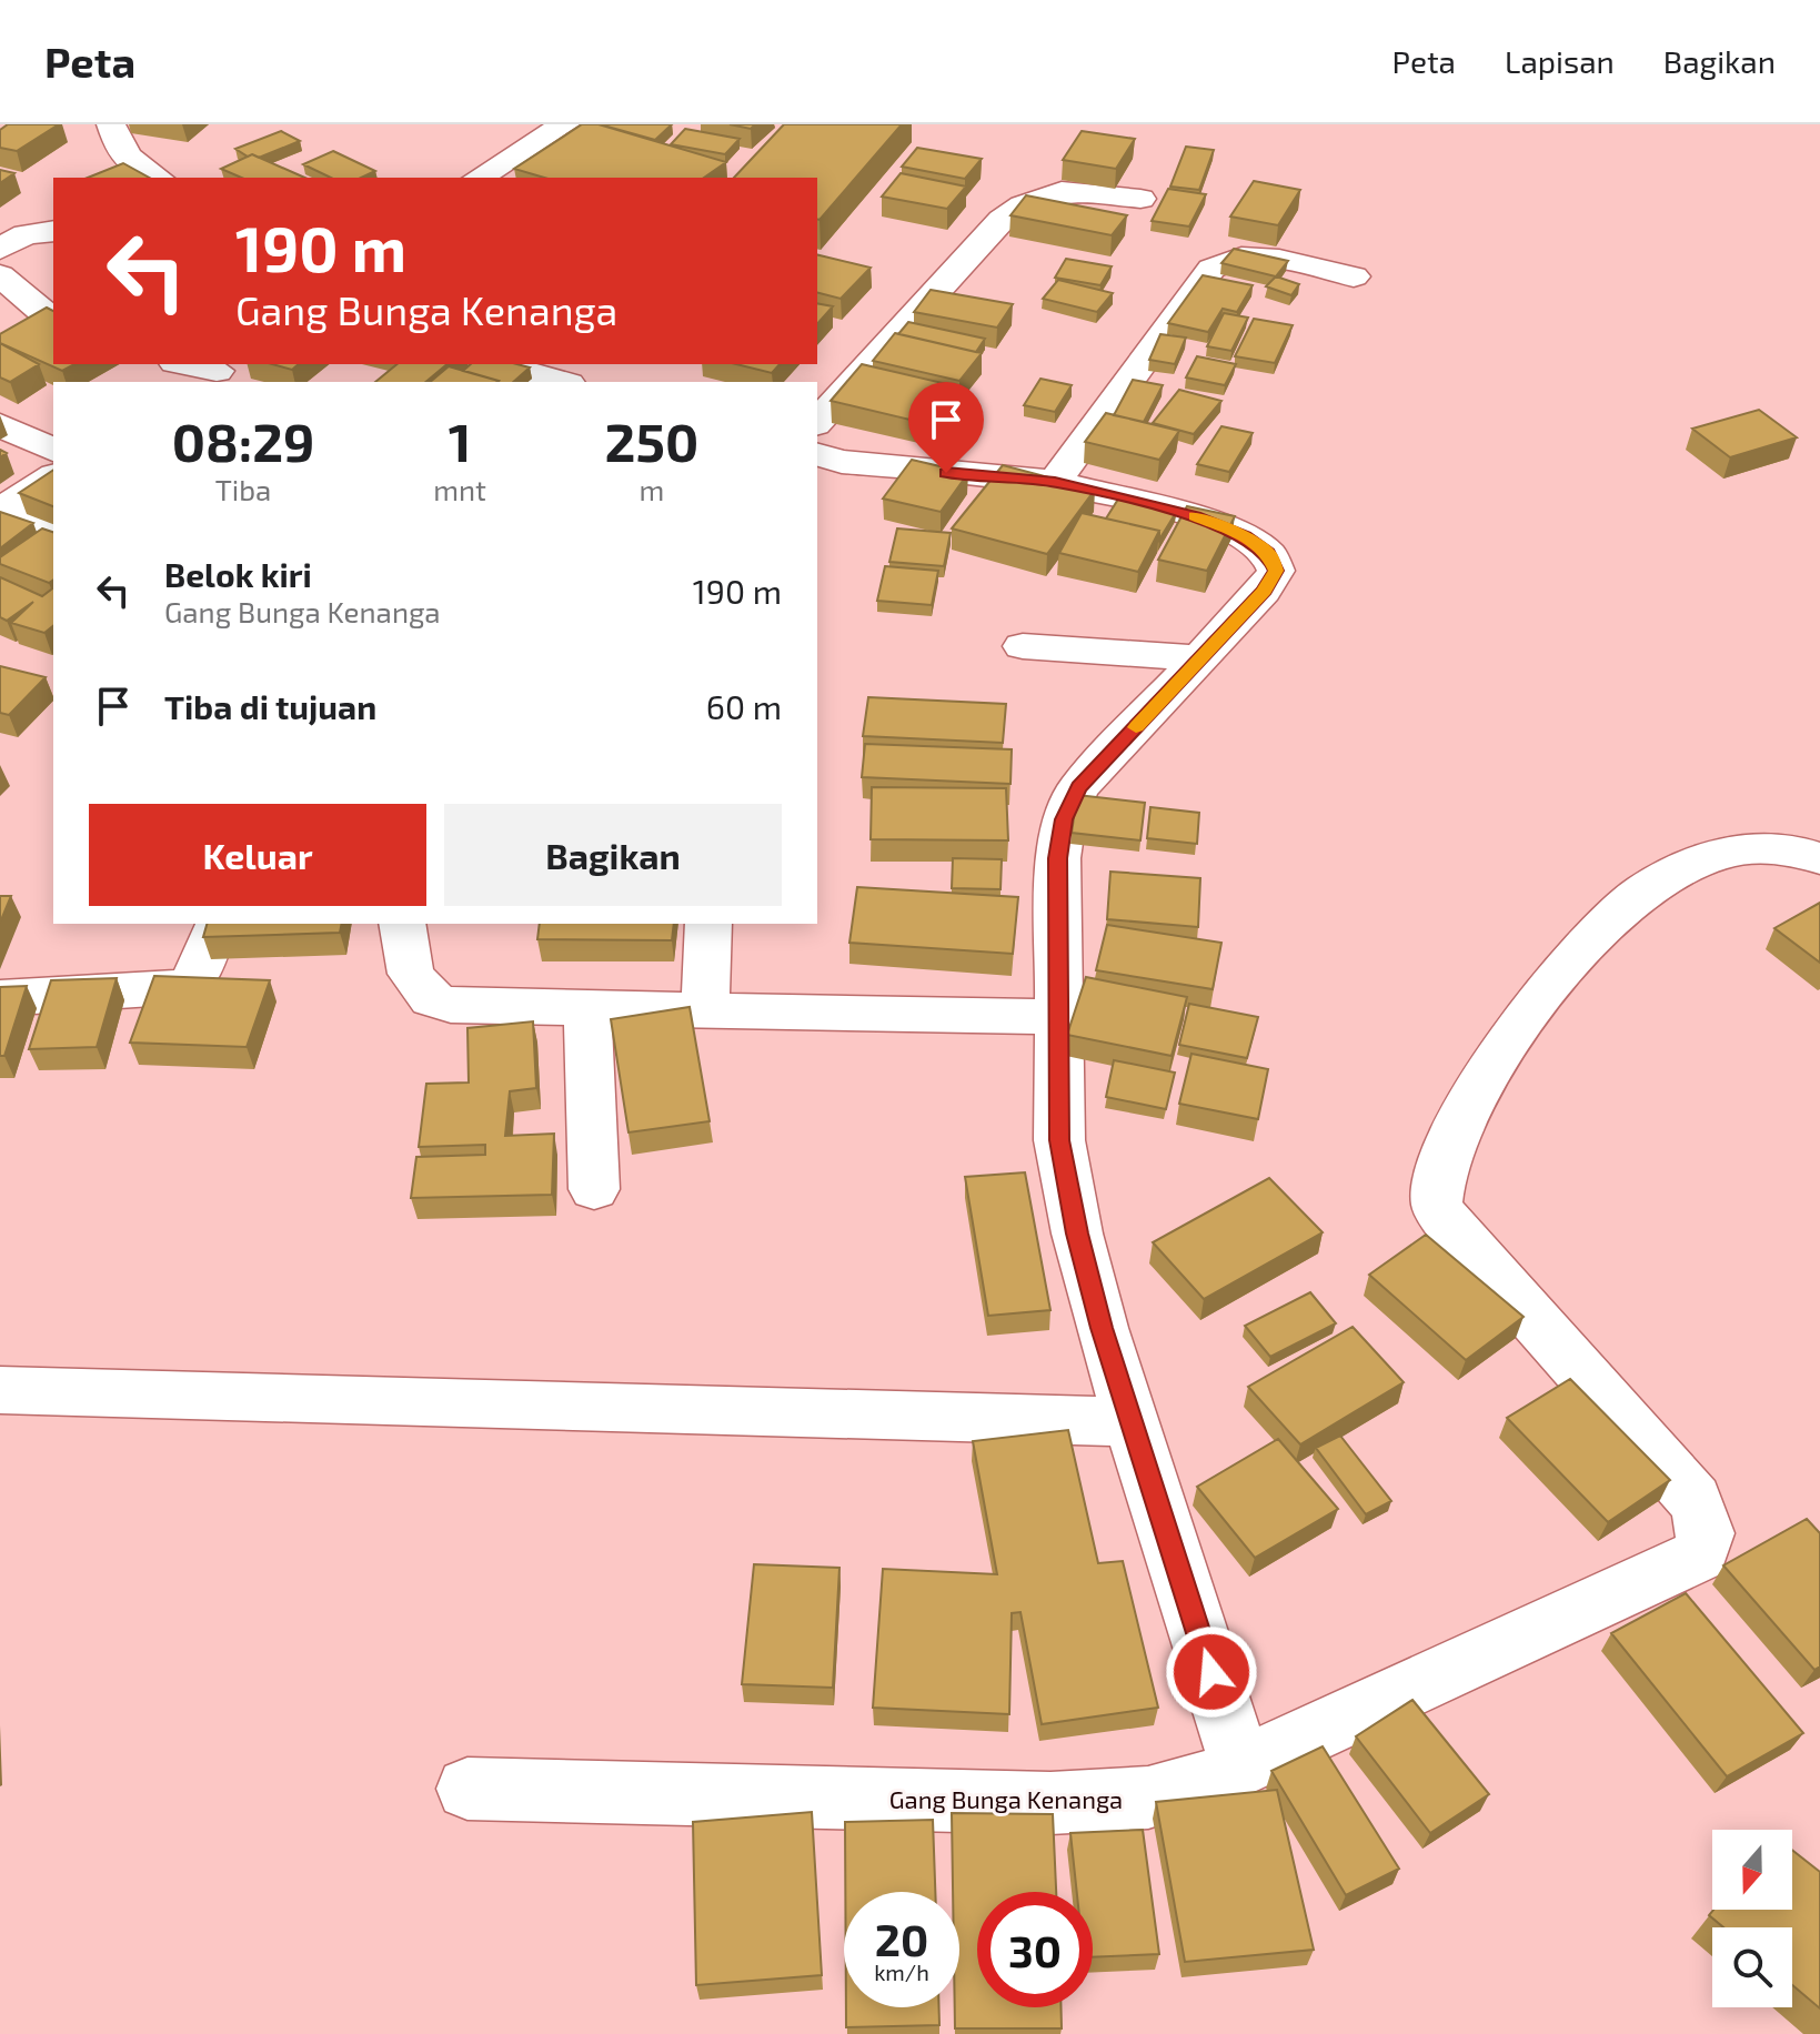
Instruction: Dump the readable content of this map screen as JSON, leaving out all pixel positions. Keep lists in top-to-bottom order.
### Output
{
  "streets": {
    "street": ["Gang Bunga Kenanga"]
  },
  "north": "bottom",
  "page": {
    "header": "Peta",
    "nav": ["Peta", "Lapisan", "Bagikan"],
    "turn": ["190 m", "Gang Bunga Kenanga"],
    "eta": [
      "08:29",
      "Tiba",
      "1",
      "mnt",
      "250",
      "m"
    ],
    "list": [
      {
        "name": "Belok kiri",
        "note": "Gang Bunga Kenanga",
        "value": "190 m"
      },
      {
        "name": "Tiba di tujuan",
        "value": "60 m"
      }
    ],
    "buttons": ["Keluar", "Bagikan"],
    "speed": "20 km/h",
    "limit": "30"
  }
}
